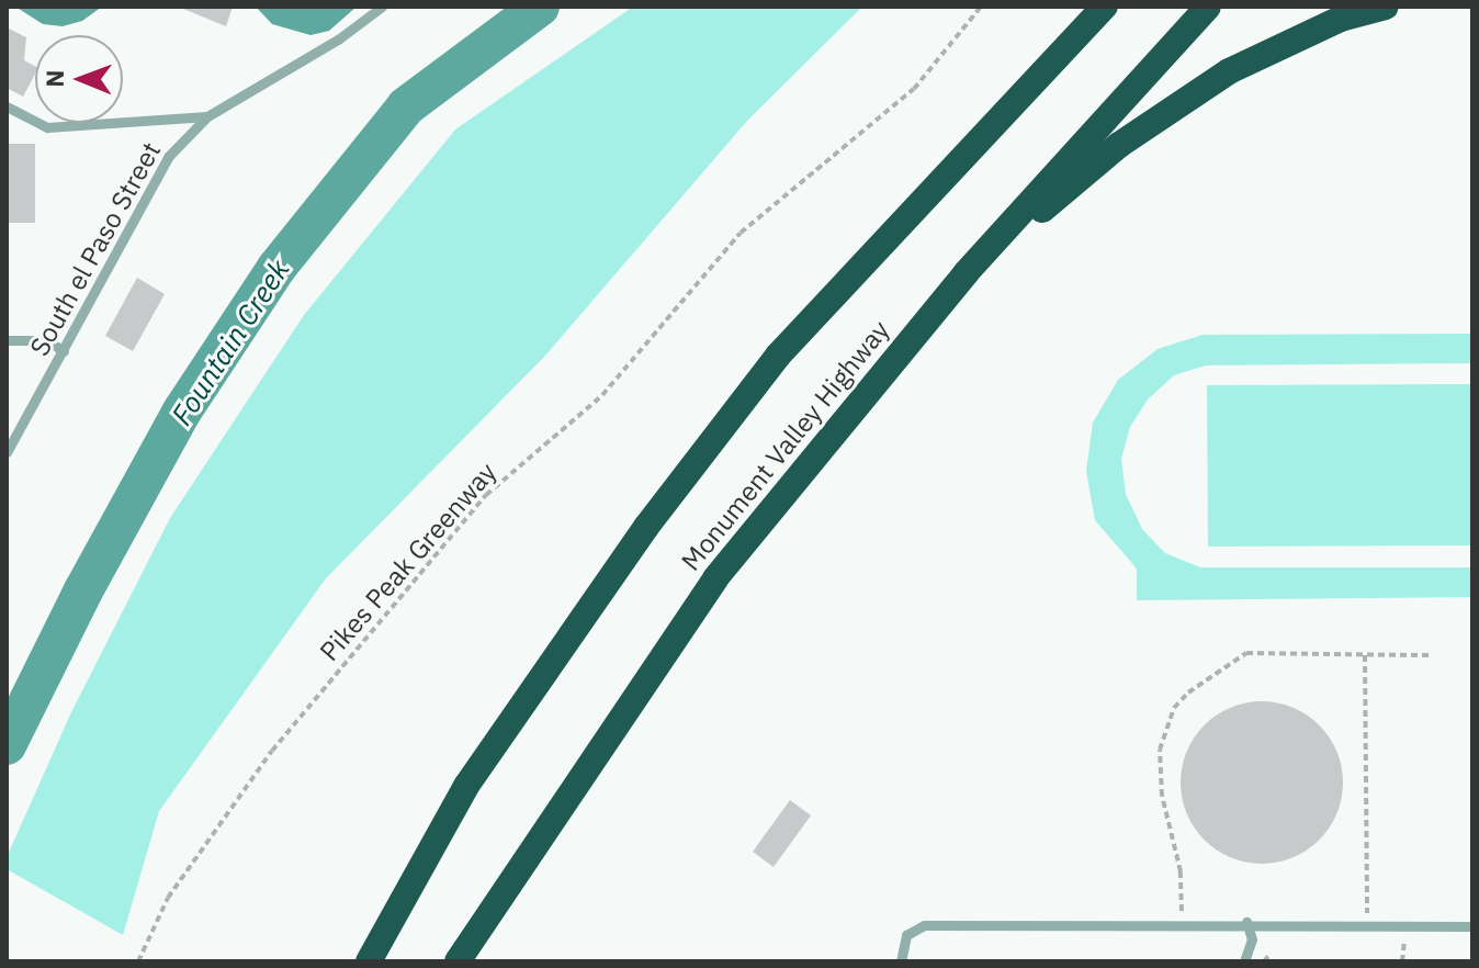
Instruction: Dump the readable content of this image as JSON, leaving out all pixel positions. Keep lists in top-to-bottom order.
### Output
{
  "streets": {
    "highway": ["Monument Valley Highway"],
    "lane": ["South el Paso Street"],
    "path": ["Pikes Peak Greenway"]
  },
  "water": ["Fountain Creek"],
  "north": "left"
}
